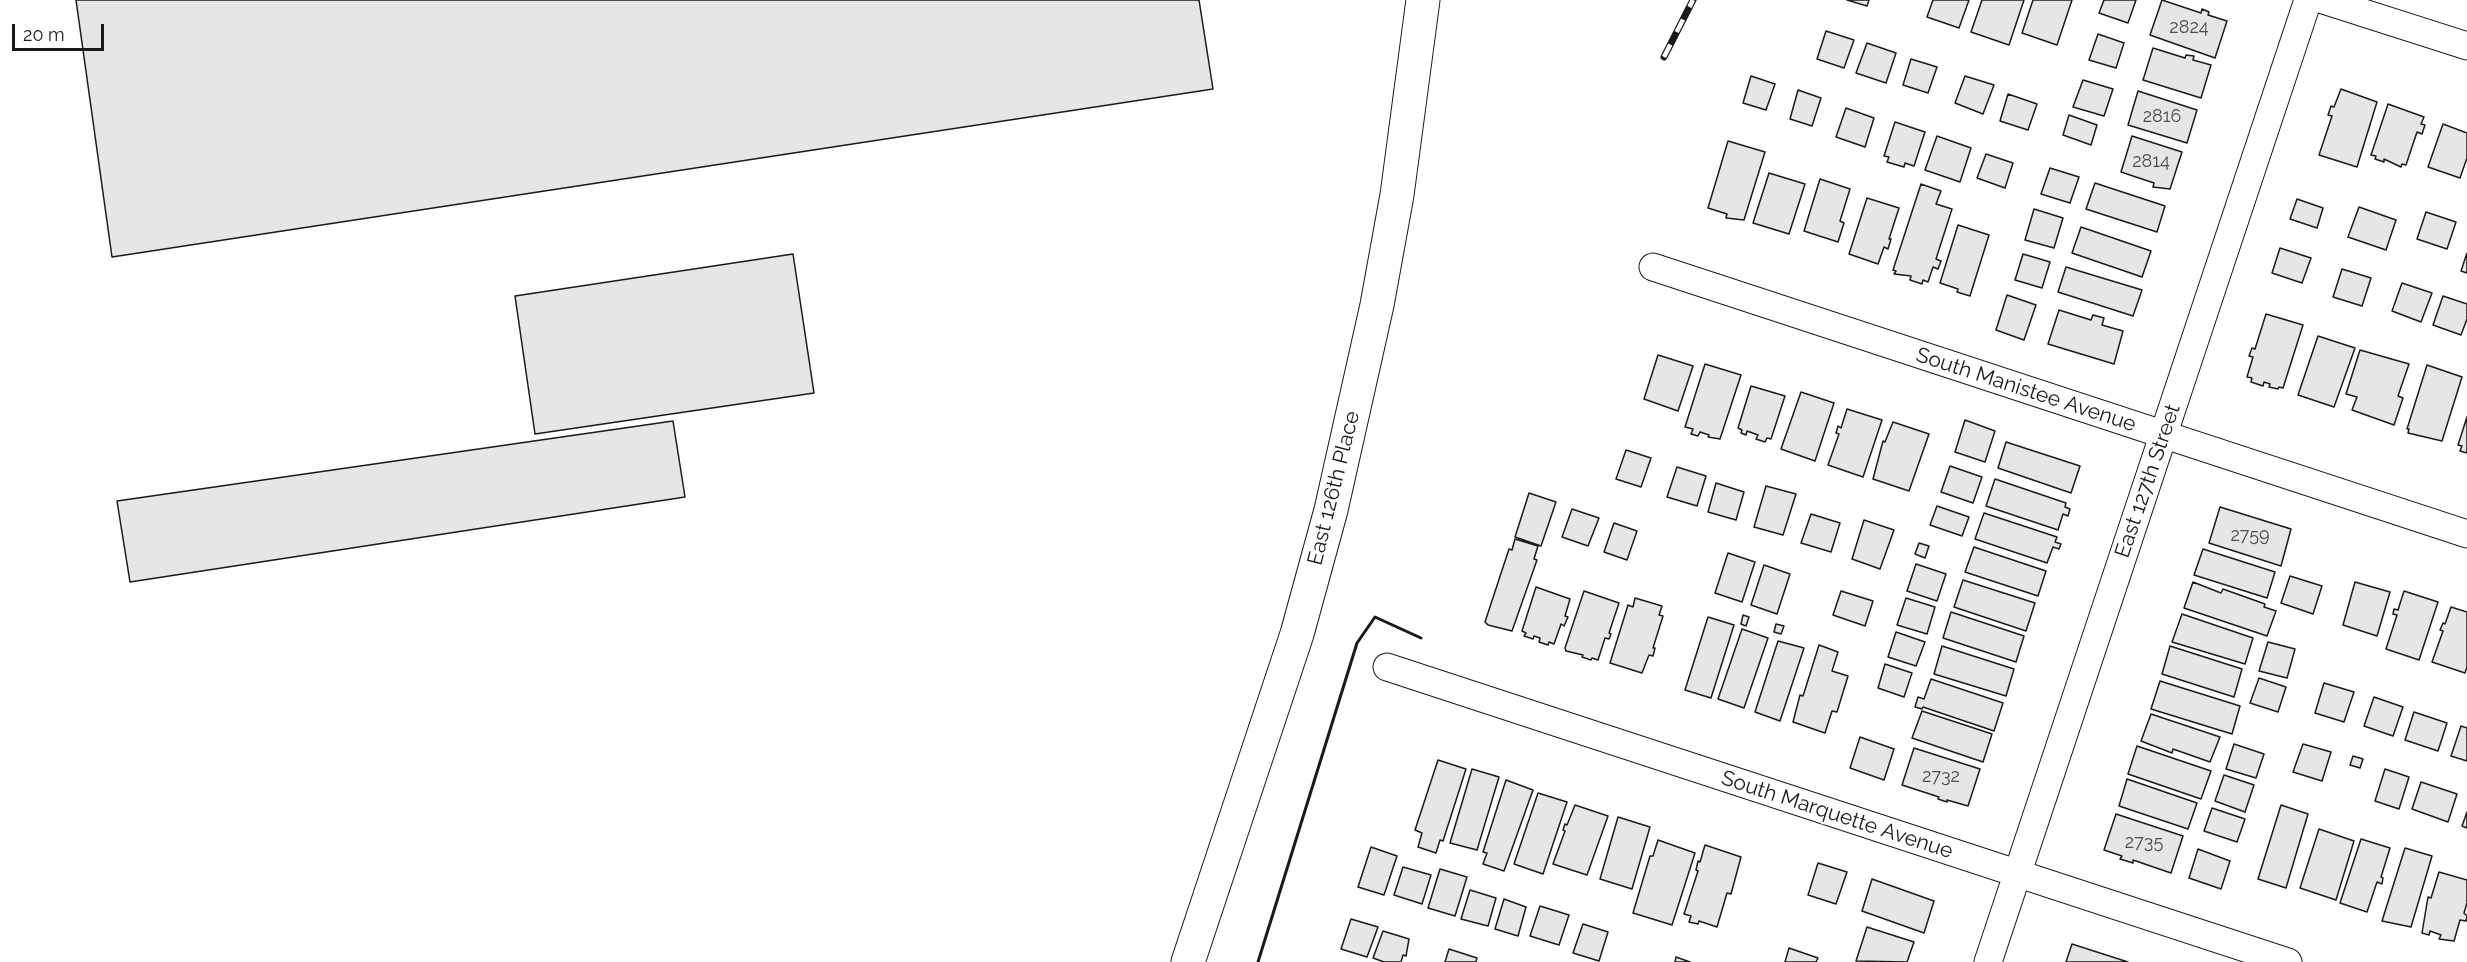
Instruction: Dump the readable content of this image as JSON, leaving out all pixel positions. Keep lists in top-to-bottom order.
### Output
{
  "streets": {
    "street": [
      "South Manistee Avenue",
      "East 127th Street",
      "East 126th Place",
      "South Marquette Avenue"
    ]
  },
  "crossings": [
    ["South Manistee Avenue", "East 127th Street"],
    ["East 127th Street", "South Marquette Avenue"]
  ],
  "house_numbers": [
    "2824",
    "2816",
    "2814",
    "2759",
    "2732",
    "2735"
  ],
  "scale_bar": "20 m"
}
